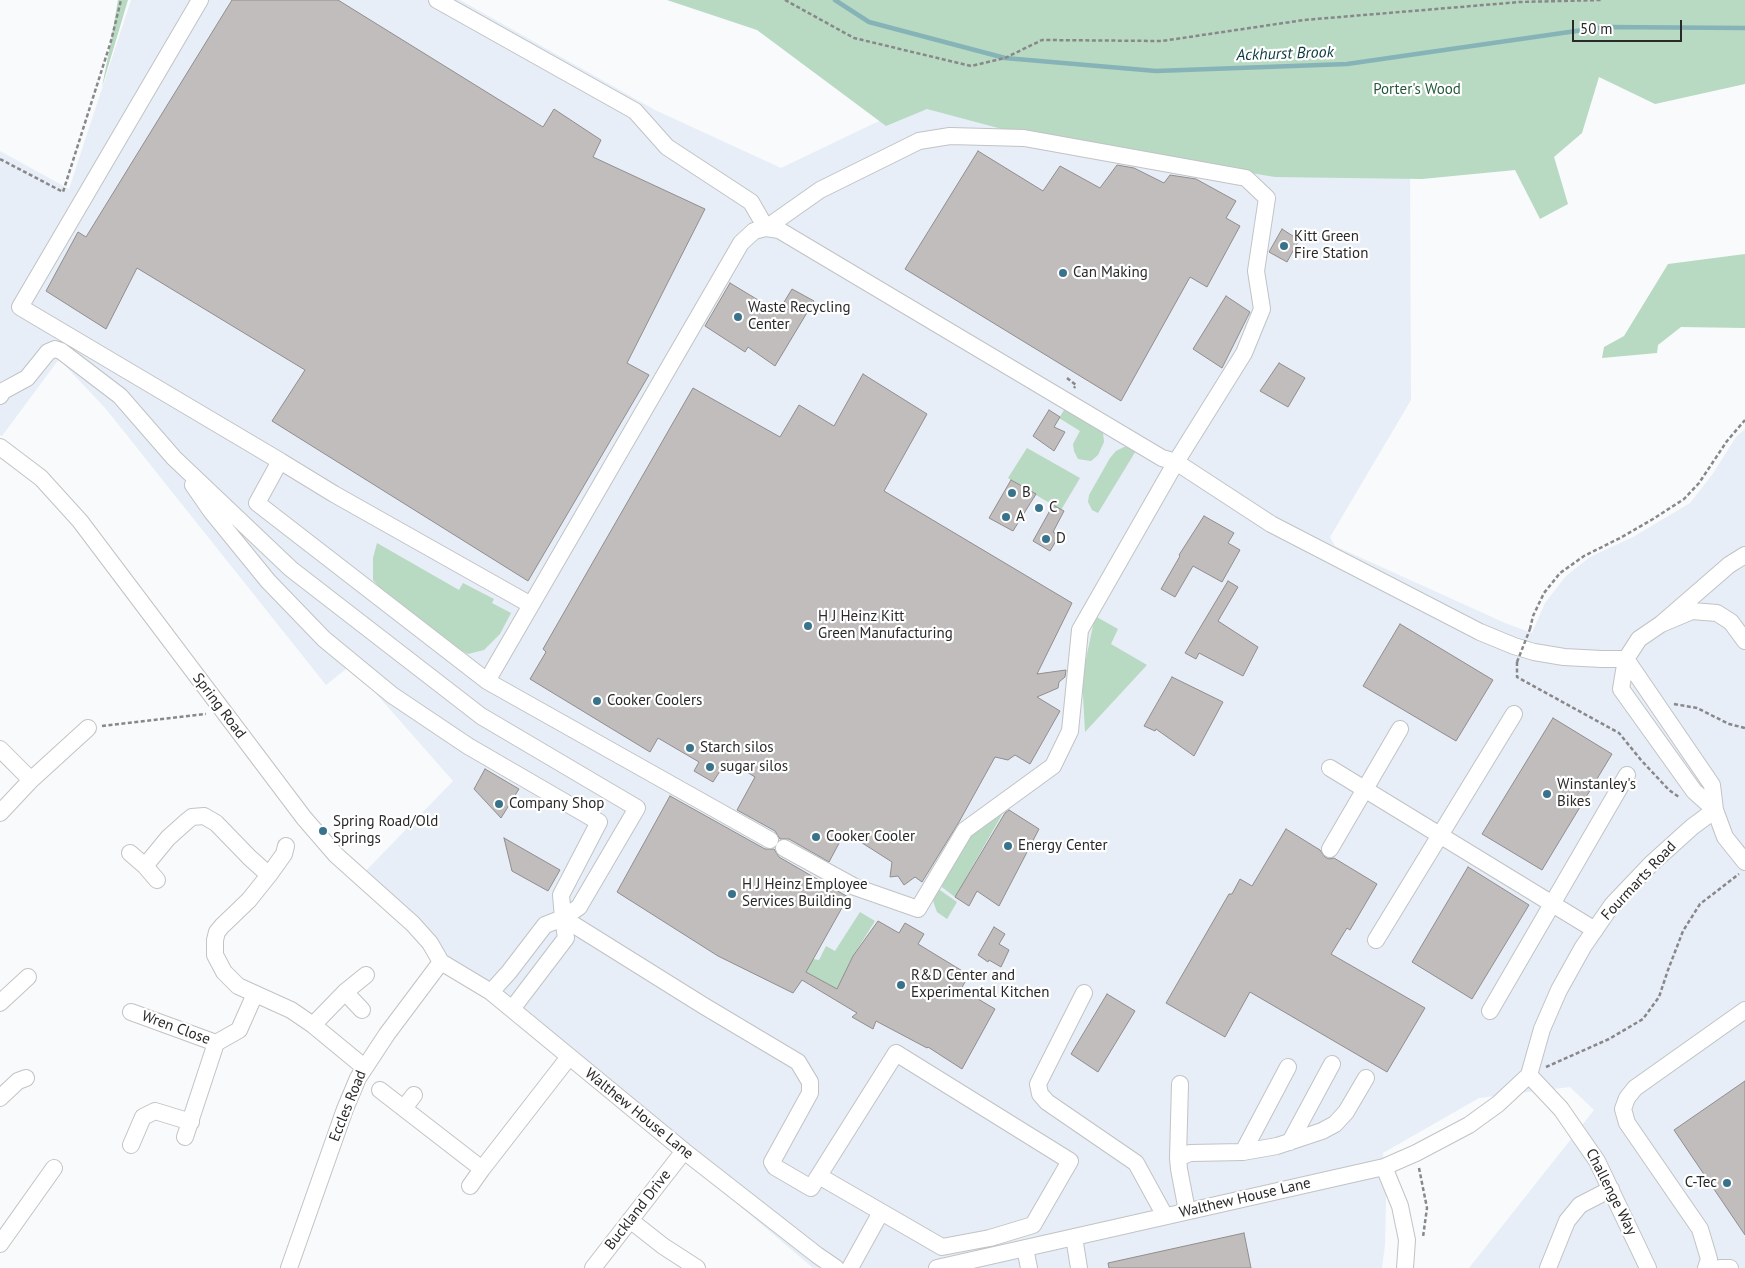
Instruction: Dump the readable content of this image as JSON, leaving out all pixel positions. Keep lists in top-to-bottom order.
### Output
{
  "streets": {
    "street": [
      "Spring Road",
      "Fourmarts Road",
      "Wren Close",
      "Eccles Road",
      "Walthew House Lane",
      "Challenge Way",
      "Buckland Drive"
    ]
  },
  "crossings": [
    ["Spring Road", "Eccles Road"],
    ["Spring Road", "Walthew House Lane"],
    ["Fourmarts Road", "Walthew House Lane"],
    ["Fourmarts Road", "Challenge Way"],
    ["Eccles Road", "Walthew House Lane"],
    ["Walthew House Lane", "Challenge Way"],
    ["Walthew House Lane", "Buckland Drive"]
  ],
  "water": ["Ackhurst Brook"],
  "parks": ["Porter's Wood"],
  "places": [
    "Kitt Green Fire Station",
    "Can Making",
    "Waste Recycling Center",
    "B",
    "C",
    "A",
    "D",
    "H J Heinz Kitt Green Manufacturing",
    "Cooker Coolers",
    "Starch silos",
    "sugar silos",
    "Winstanley's Bikes",
    "Company Shop",
    "Spring Road/Old Springs",
    "Cooker Cooler",
    "Energy Center",
    "H J Heinz Employee Services Building",
    "R&D Center and Experimental Kitchen",
    "C-Tec"
  ],
  "scale_bar": "50 m"
}
